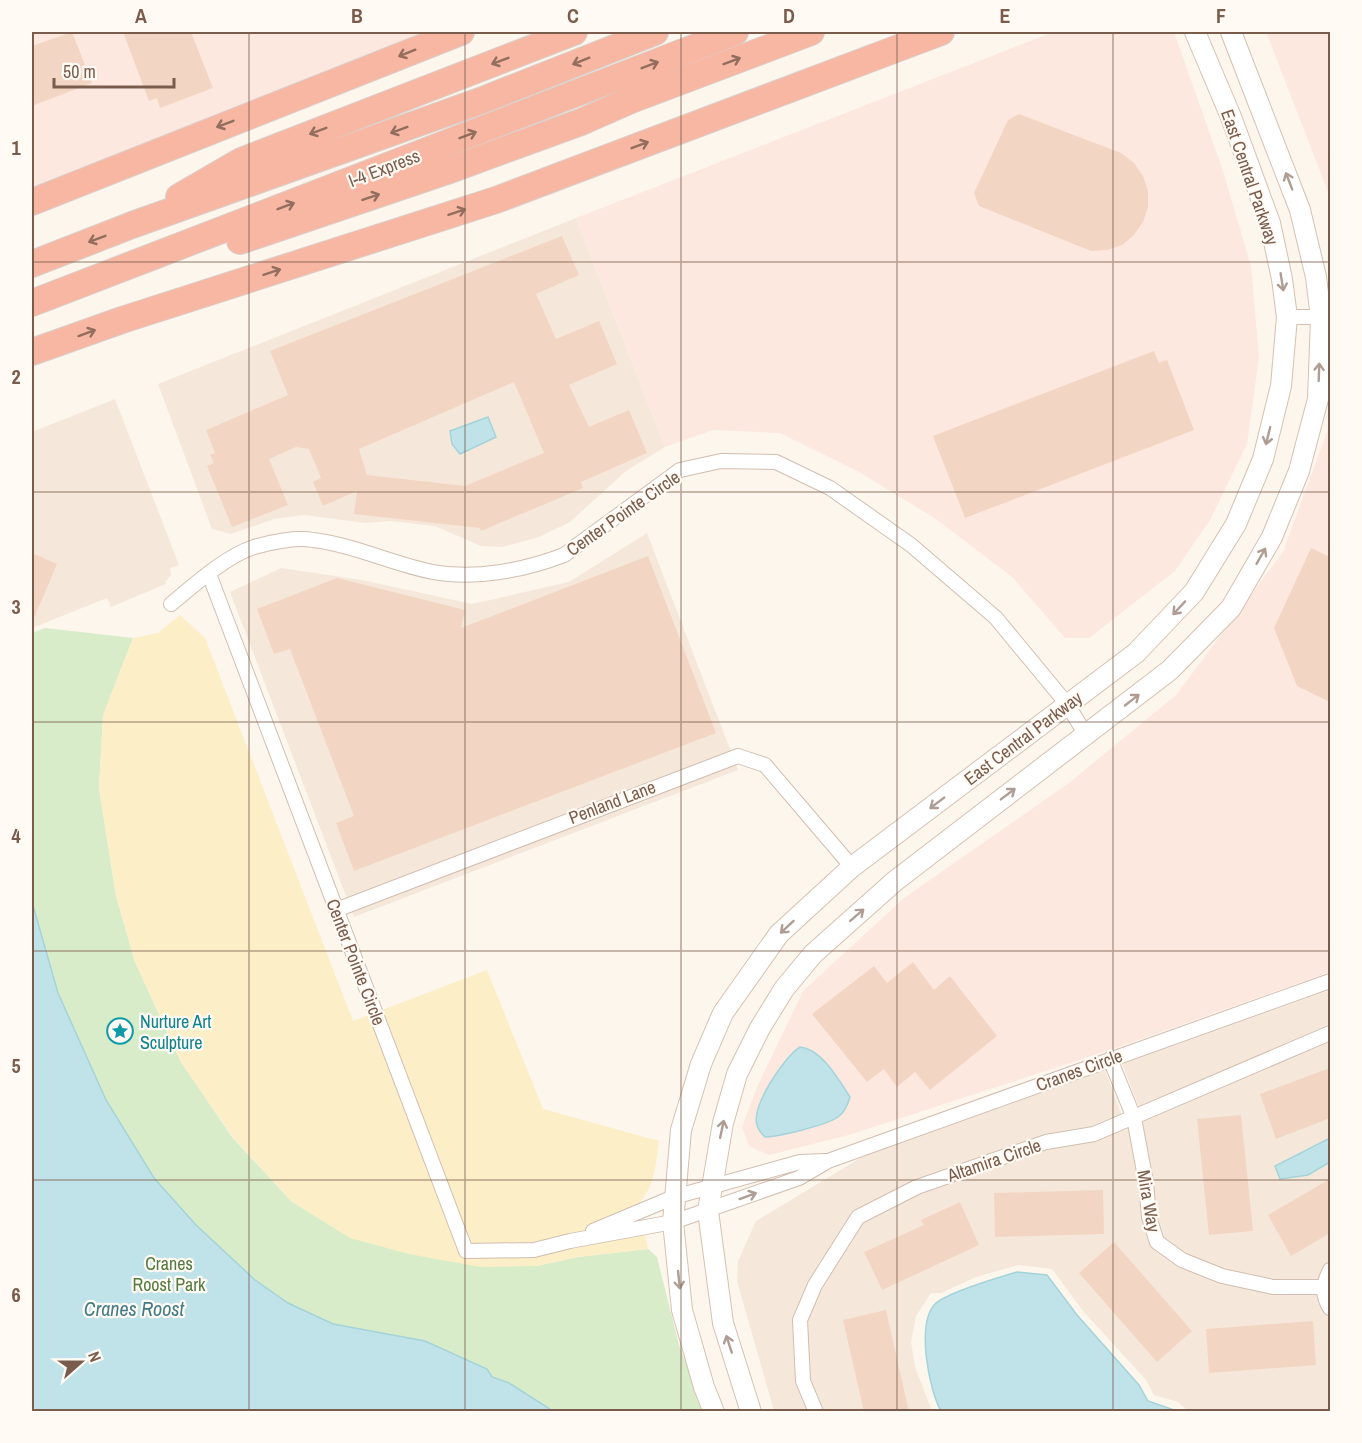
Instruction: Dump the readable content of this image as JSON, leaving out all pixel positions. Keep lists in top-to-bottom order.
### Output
{
  "streets": {
    "highway": ["I-4 Express"],
    "main road": ["East Central Parkway"],
    "street": [
      "Center Pointe Circle",
      "Penland Lane",
      "Cranes Circle",
      "Altamira Circle",
      "Mira Way"
    ]
  },
  "crossings": [
    ["East Central Parkway", "Center Pointe Circle"],
    ["East Central Parkway", "Penland Lane"],
    ["East Central Parkway", "Cranes Circle"],
    ["Center Pointe Circle", "Penland Lane"],
    ["Center Pointe Circle", "Cranes Circle"],
    ["Cranes Circle", "Mira Way"],
    ["Altamira Circle", "Mira Way"]
  ],
  "water": ["Cranes Roost"],
  "parks": ["Cranes Roost Park"],
  "places": {
    "place": ["Nurture Art Sculpture"]
  },
  "scale_bar": "50 m",
  "north": "right",
  "grid": {
    "columns": [
      "A",
      "B",
      "C",
      "D",
      "E",
      "F"
    ],
    "rows": [
      "1",
      "2",
      "3",
      "4",
      "5",
      "6"
    ]
  }
}
